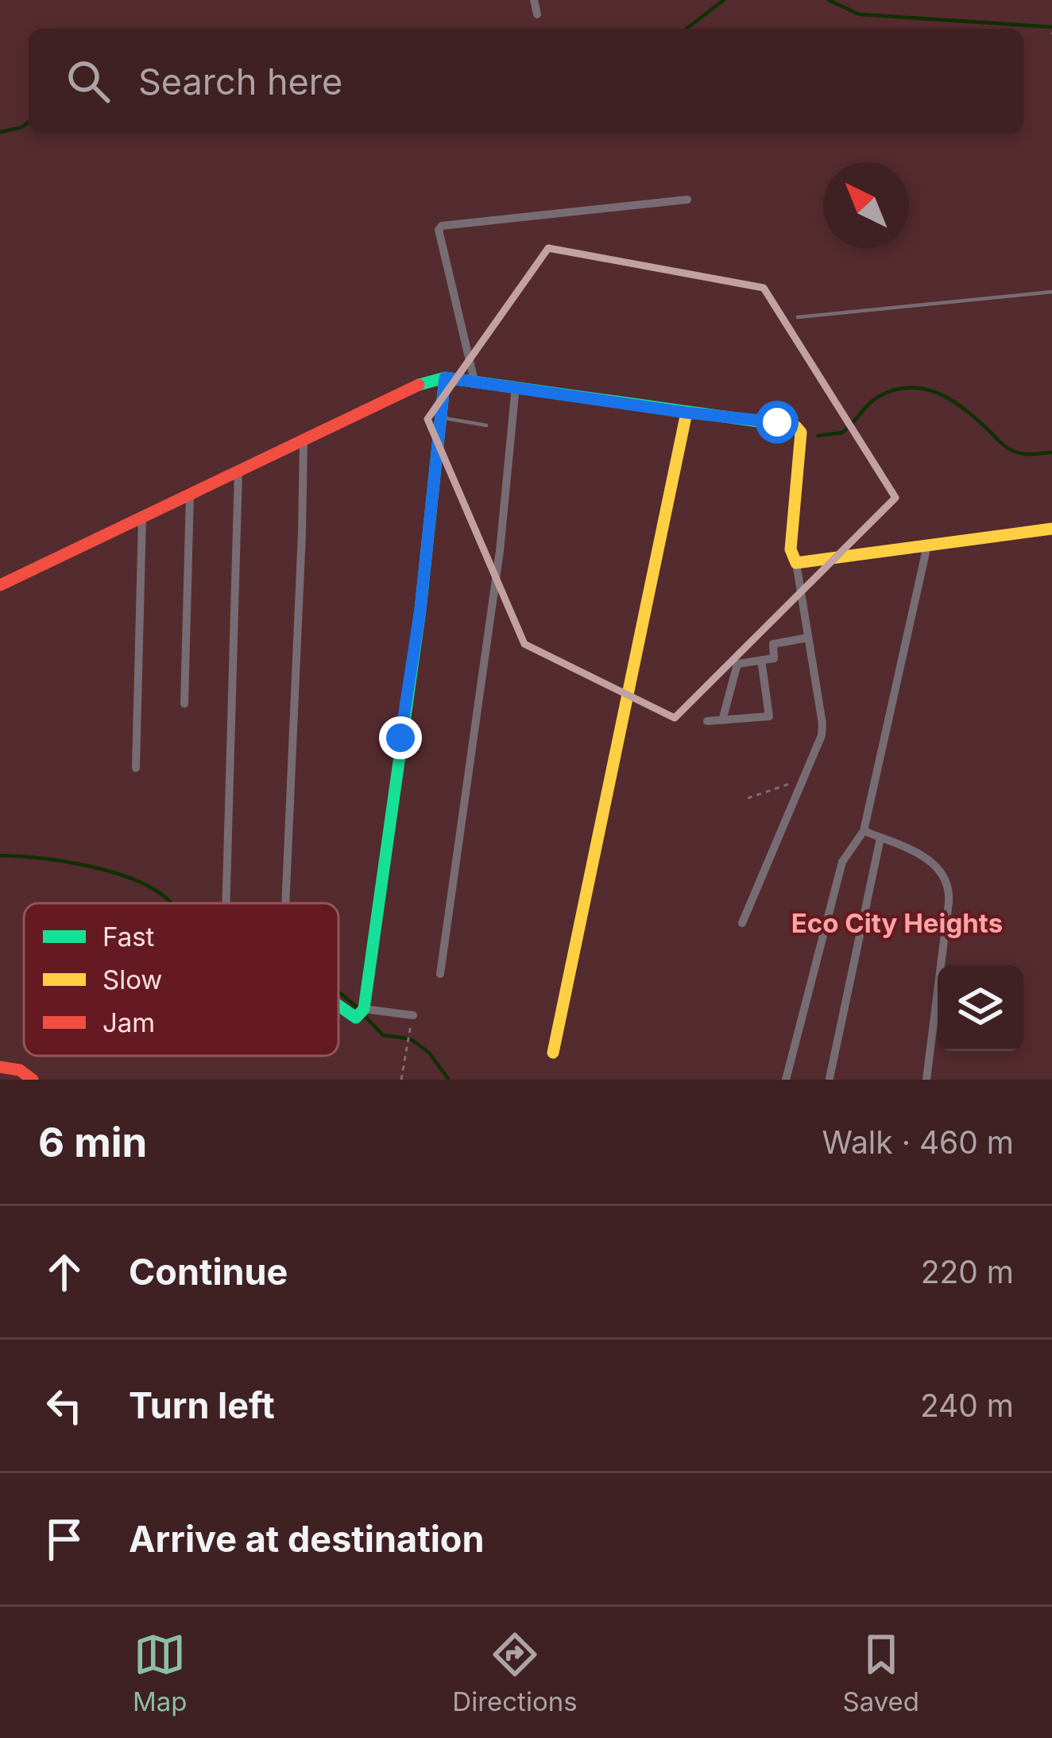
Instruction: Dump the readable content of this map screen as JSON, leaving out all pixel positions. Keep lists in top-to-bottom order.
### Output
{
  "districts": ["Eco City Heights"],
  "legend": ["Fast", "Slow", "Jam"],
  "north": "top left",
  "page": {
    "search": "Search here",
    "heading": ["6 min", "Walk · 460 m"],
    "list": [
      ["Continue", "220 m"],
      ["Turn left", "240 m"],
      "Arrive at destination"
    ],
    "nav": ["Map", "Directions", "Saved"]
  }
}
